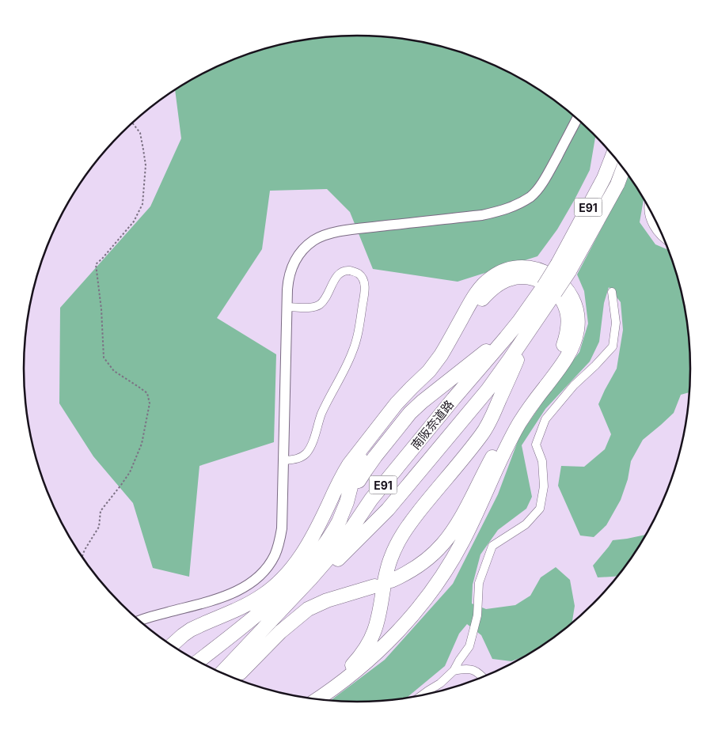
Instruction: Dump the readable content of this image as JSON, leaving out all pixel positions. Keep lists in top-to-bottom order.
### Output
{
  "streets": {
    "highway": ["E91", "南阪奈道路"]
  },
  "crossings": [
    ["E91", "南阪奈道路"]
  ]
}
